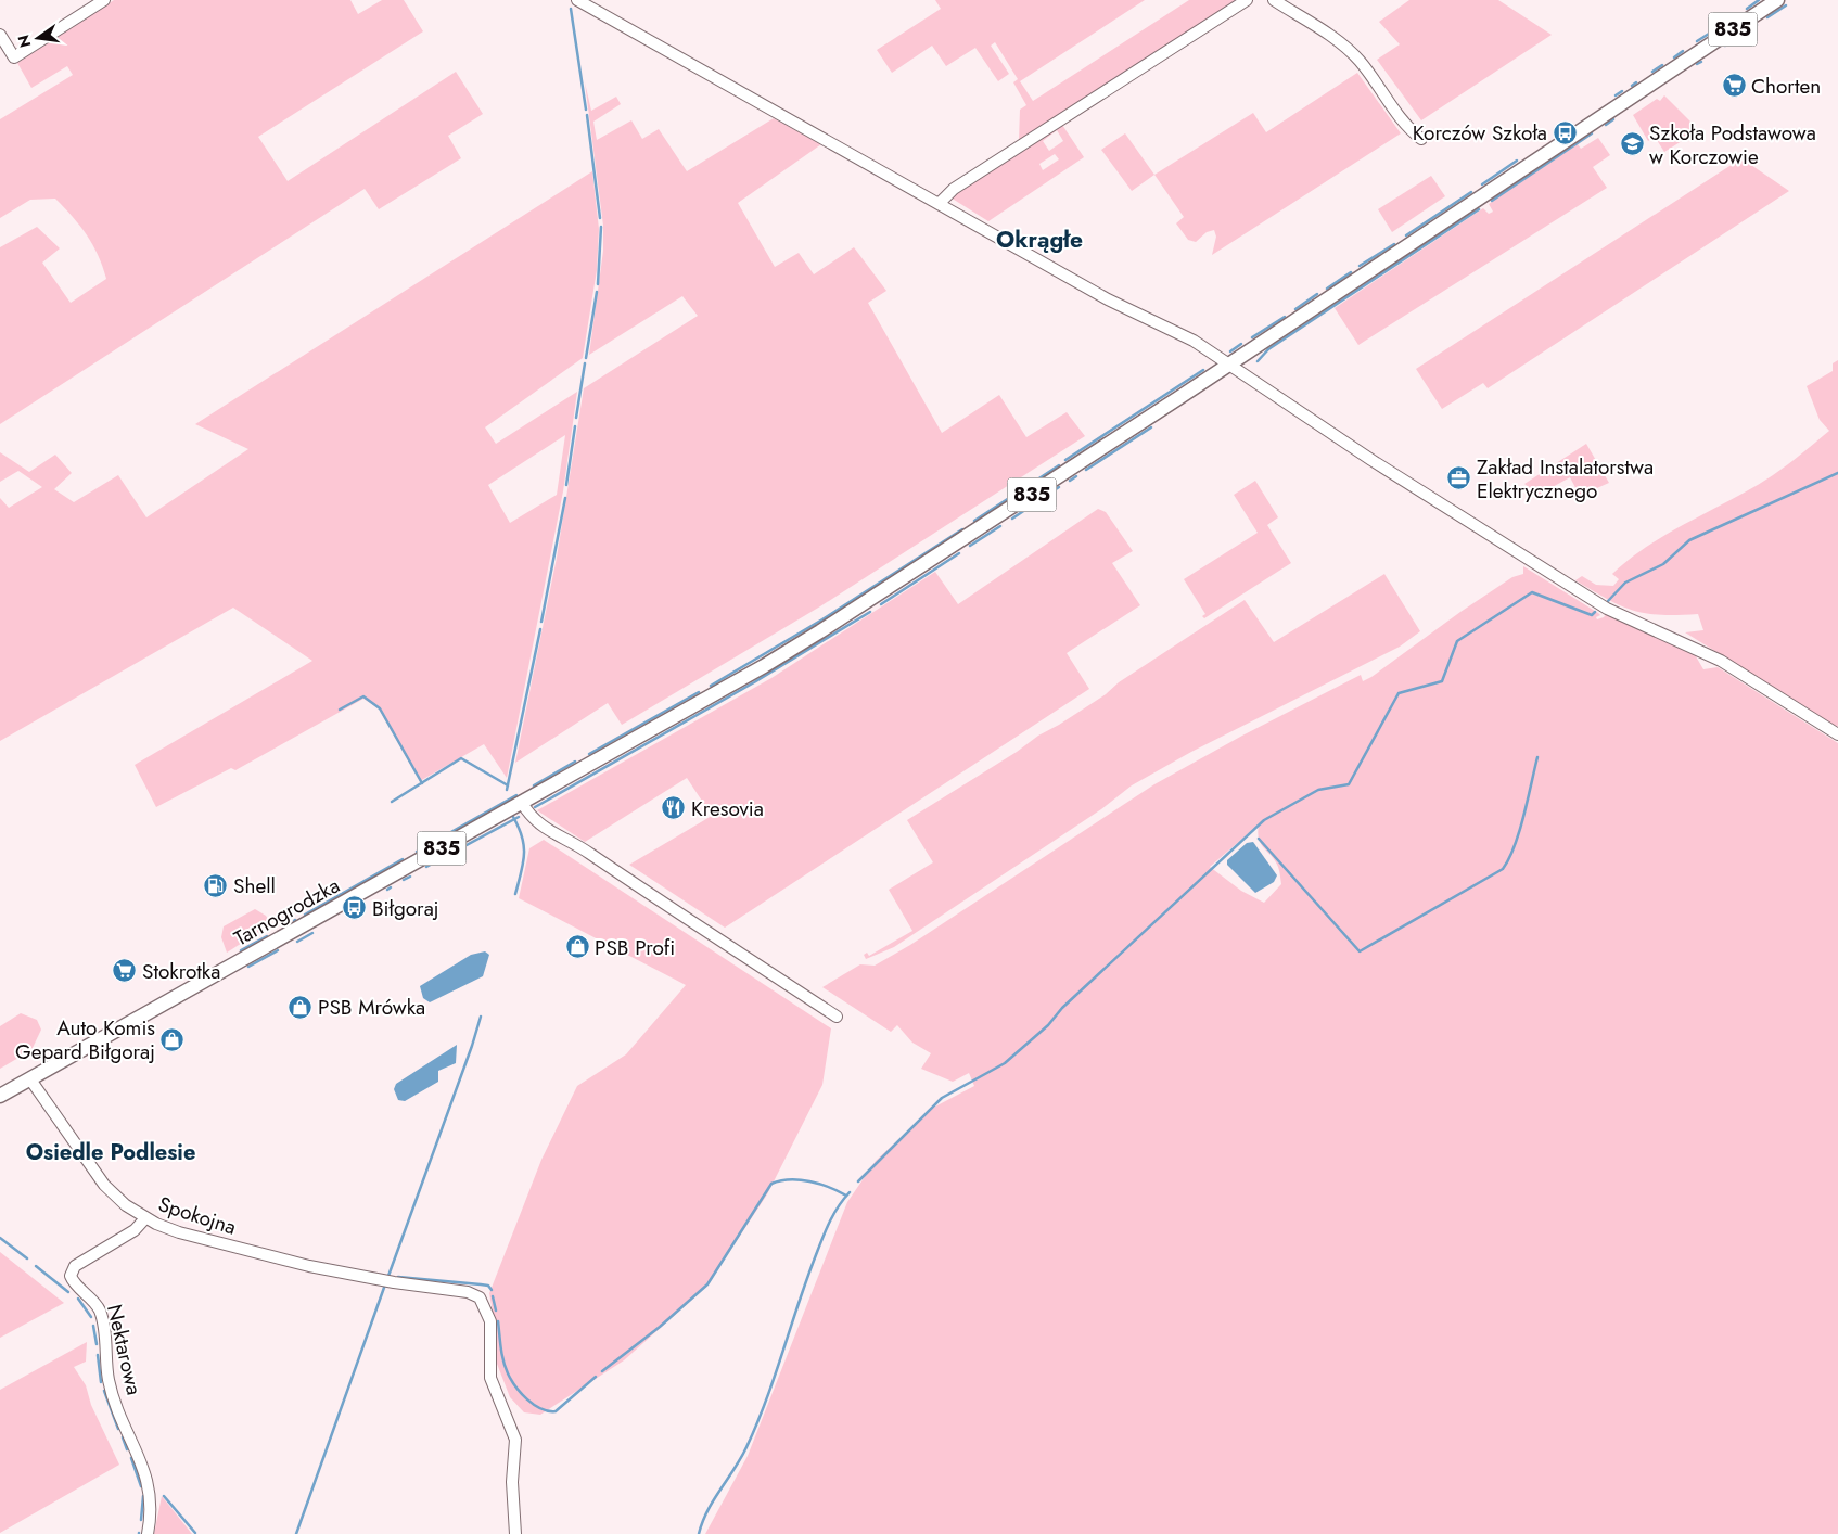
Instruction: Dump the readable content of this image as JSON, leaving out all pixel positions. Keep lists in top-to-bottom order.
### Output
{
  "streets": {
    "main road": ["835", "Tarnogrodzka"],
    "street": ["Spokojna", "Nektarowa"]
  },
  "crossings": [
    ["835", "Tarnogrodzka"],
    ["Tarnogrodzka", "Spokojna"],
    ["Spokojna", "Nektarowa"]
  ],
  "districts": ["Okrągłe", "Osiedle Podlesie"],
  "places": {
    "supermarket": ["Chorten", "Stokrotka"],
    "bus stop": ["Korczów Szkoła", "Biłgoraj"],
    "school or university": ["Szkoła Podstawowa w Korczowie"],
    "office": ["Zakład Instalatorstwa Elektrycznego"],
    "restaurant": ["Kresovia"],
    "fuel station": ["Shell"],
    "shop": ["PSB Profi", "PSB Mrówka", "Auto Komis Gepard Biłgoraj"]
  },
  "north": "left"
}
